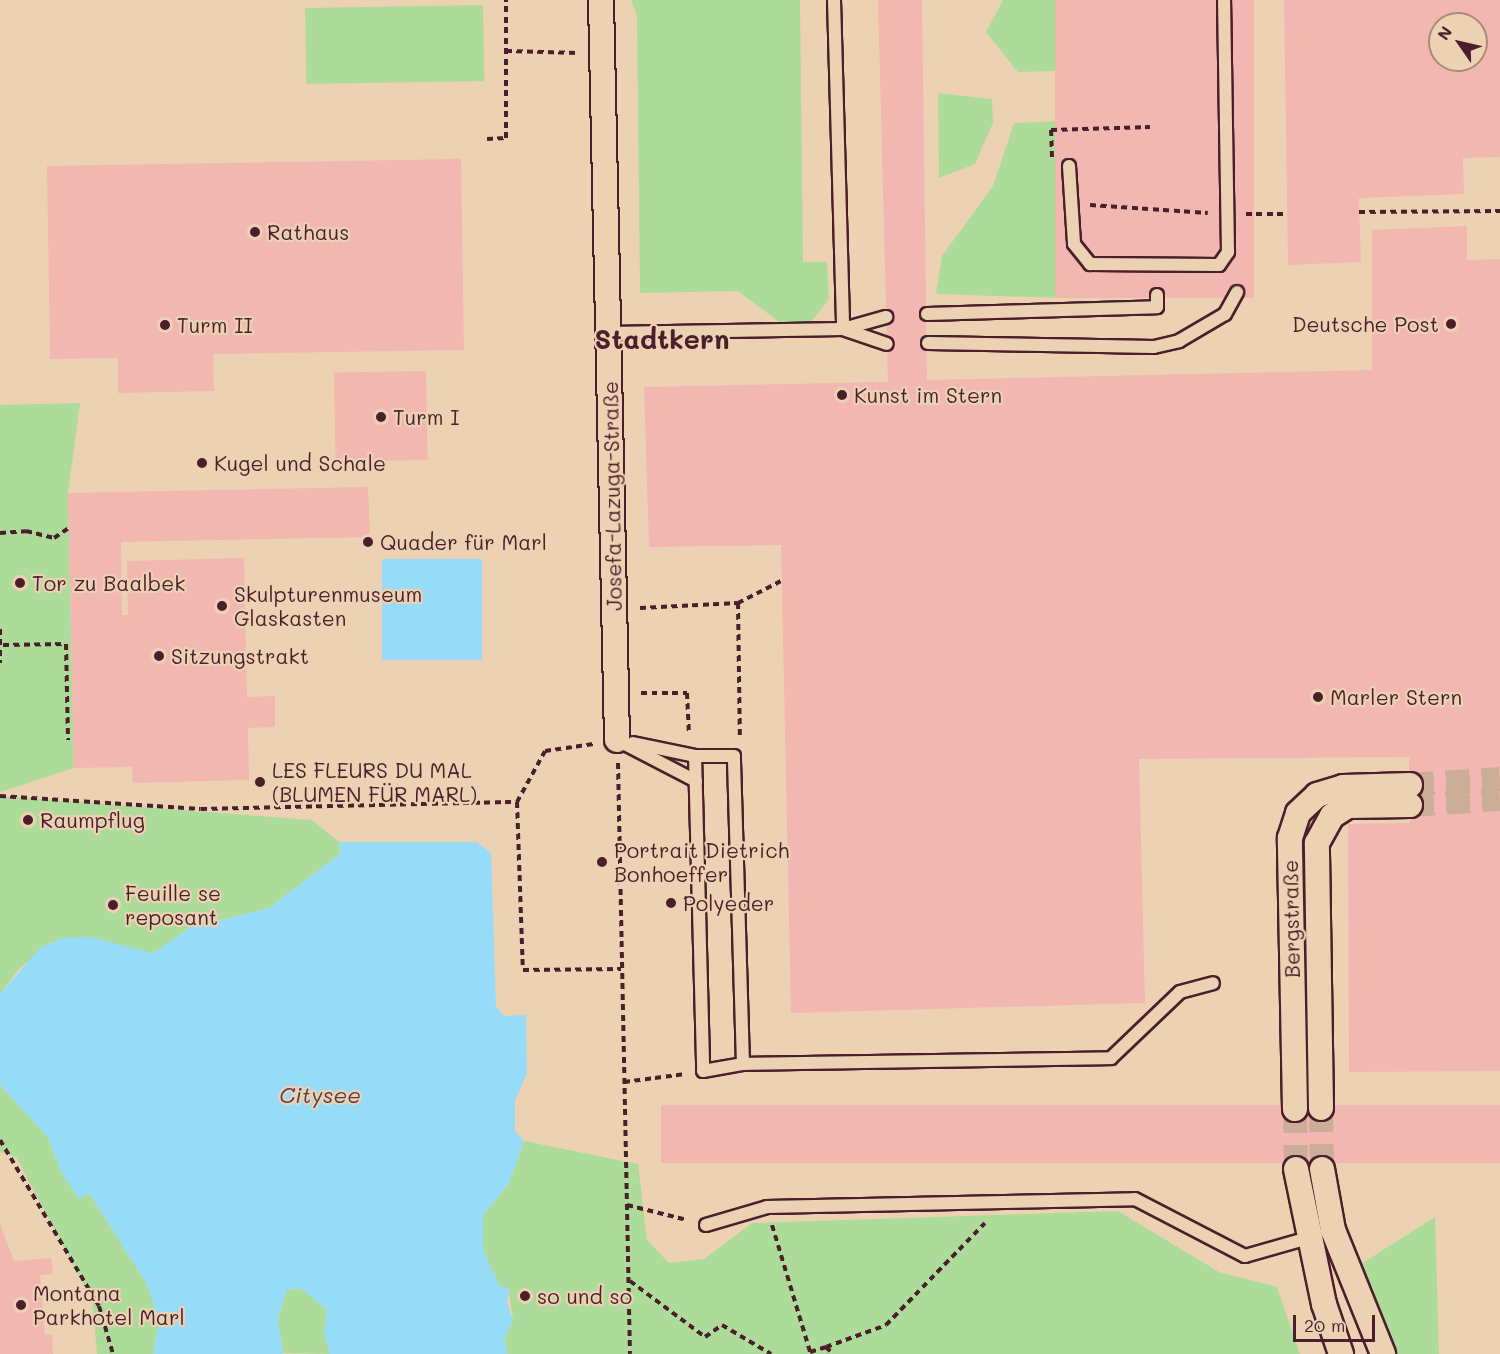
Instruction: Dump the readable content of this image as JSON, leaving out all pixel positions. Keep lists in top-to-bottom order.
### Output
{
  "streets": {
    "street": ["Josefa-Lazuga-Straße", "Bergstraße"]
  },
  "districts": ["Stadtkern"],
  "water": ["Citysee"],
  "places": [
    "Rathaus",
    "Deutsche Post",
    "Turm II",
    "Kunst im Stern",
    "Turm I",
    "Kugel und Schale",
    "Quader für Marl",
    "Tor zu Baalbek",
    "Skulpturenmuseum Glaskasten",
    "Sitzungstrakt",
    "Marler Stern",
    "LES FLEURS DU MAL (BLUMEN FÜR MARL)",
    "Raumpflug",
    "Portrait Dietrich Bonhoeffer",
    "Polyeder",
    "Feuille se reposant",
    "so und so",
    "Montana Parkhotel Marl"
  ],
  "scale_bar": "20 m",
  "north": "top left"
}
